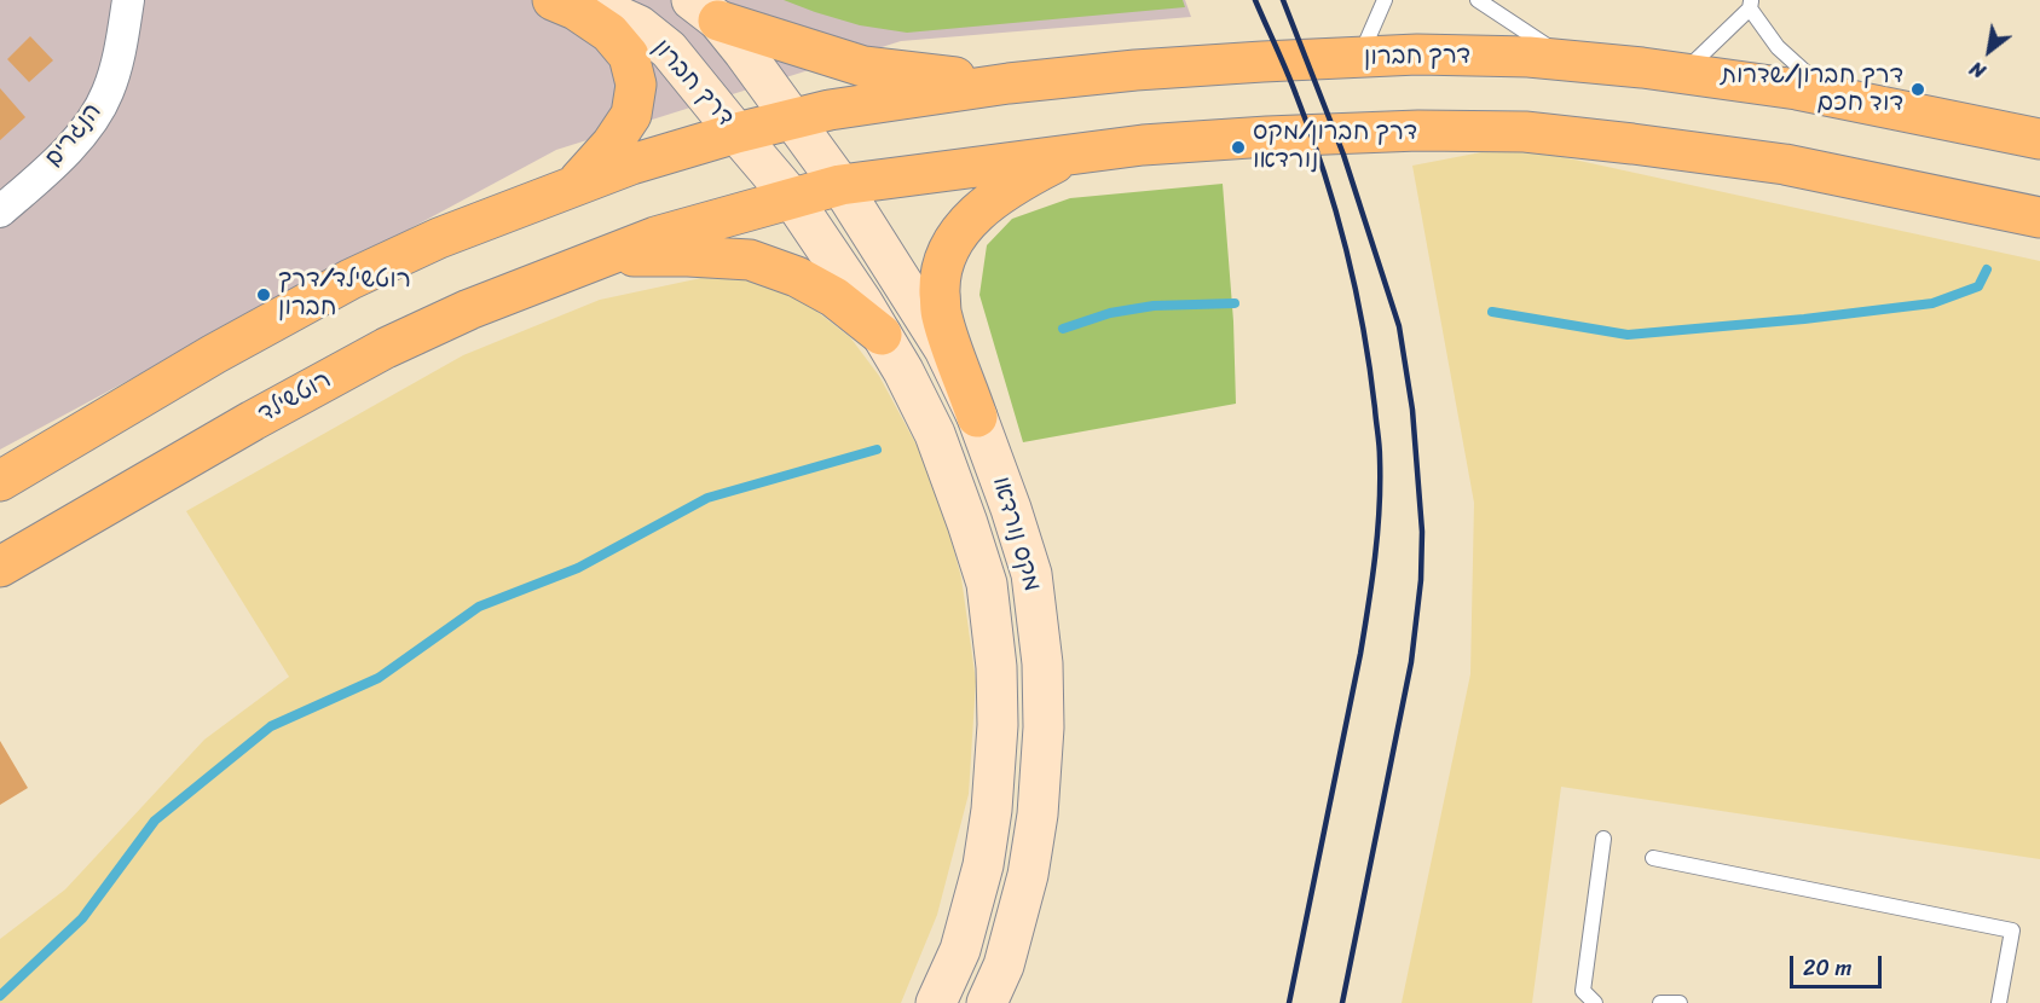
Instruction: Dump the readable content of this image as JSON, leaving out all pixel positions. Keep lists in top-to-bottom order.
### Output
{
  "streets": {
    "highway": ["דרך חברון", "רוטשילד"],
    "street": ["הנגרים", "מקס נורדאו"]
  },
  "crossings": [
    ["דרך חברון", "מקס נורדאו"]
  ],
  "places": ["דרך חברון/שדרות דוד חכם", "דרך חברון/מקס נורדאו", "רוטשילד/דרך חברון"],
  "scale_bar": "20 m",
  "north": "bottom left"
}
